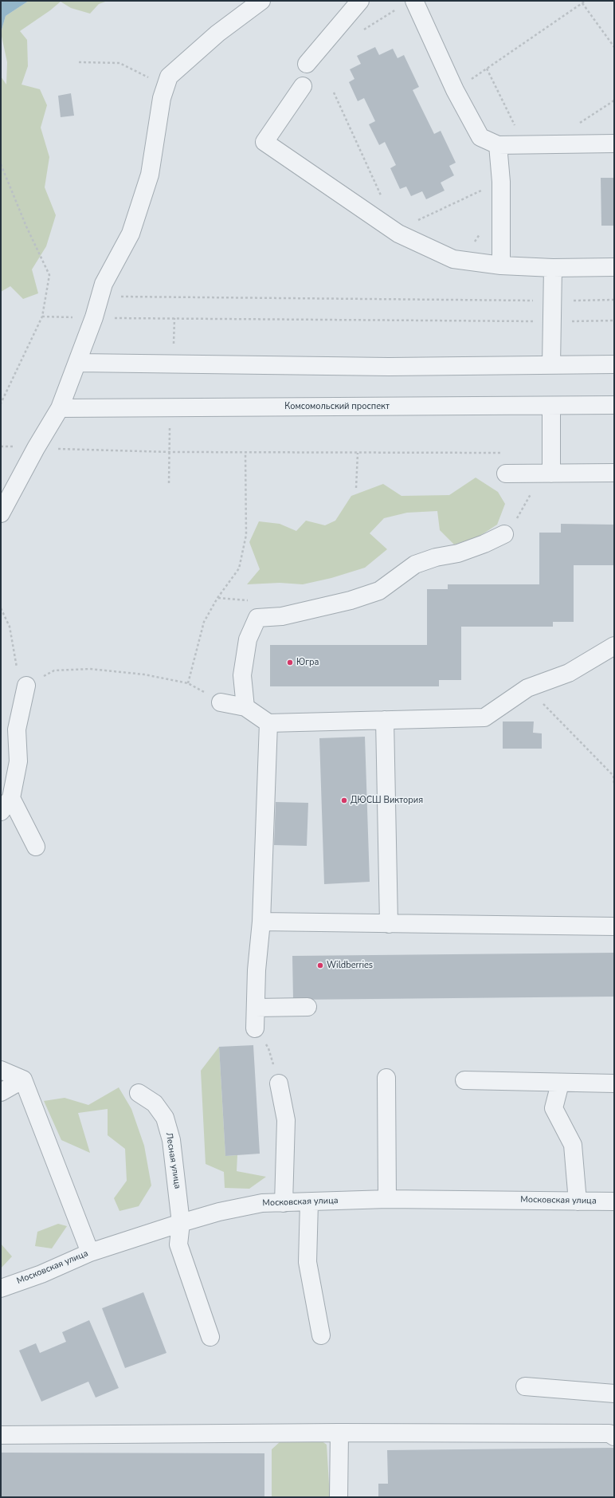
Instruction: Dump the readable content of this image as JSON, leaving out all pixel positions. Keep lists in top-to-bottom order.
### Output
{
  "streets": {
    "street": ["Комсомольский проспект", "Лесная улица", "Московская улица"]
  },
  "crossings": [
    ["Лесная улица", "Московская улица"]
  ],
  "places": ["Югра", "ДЮСШ Виктория", "Wildberries"]
}
